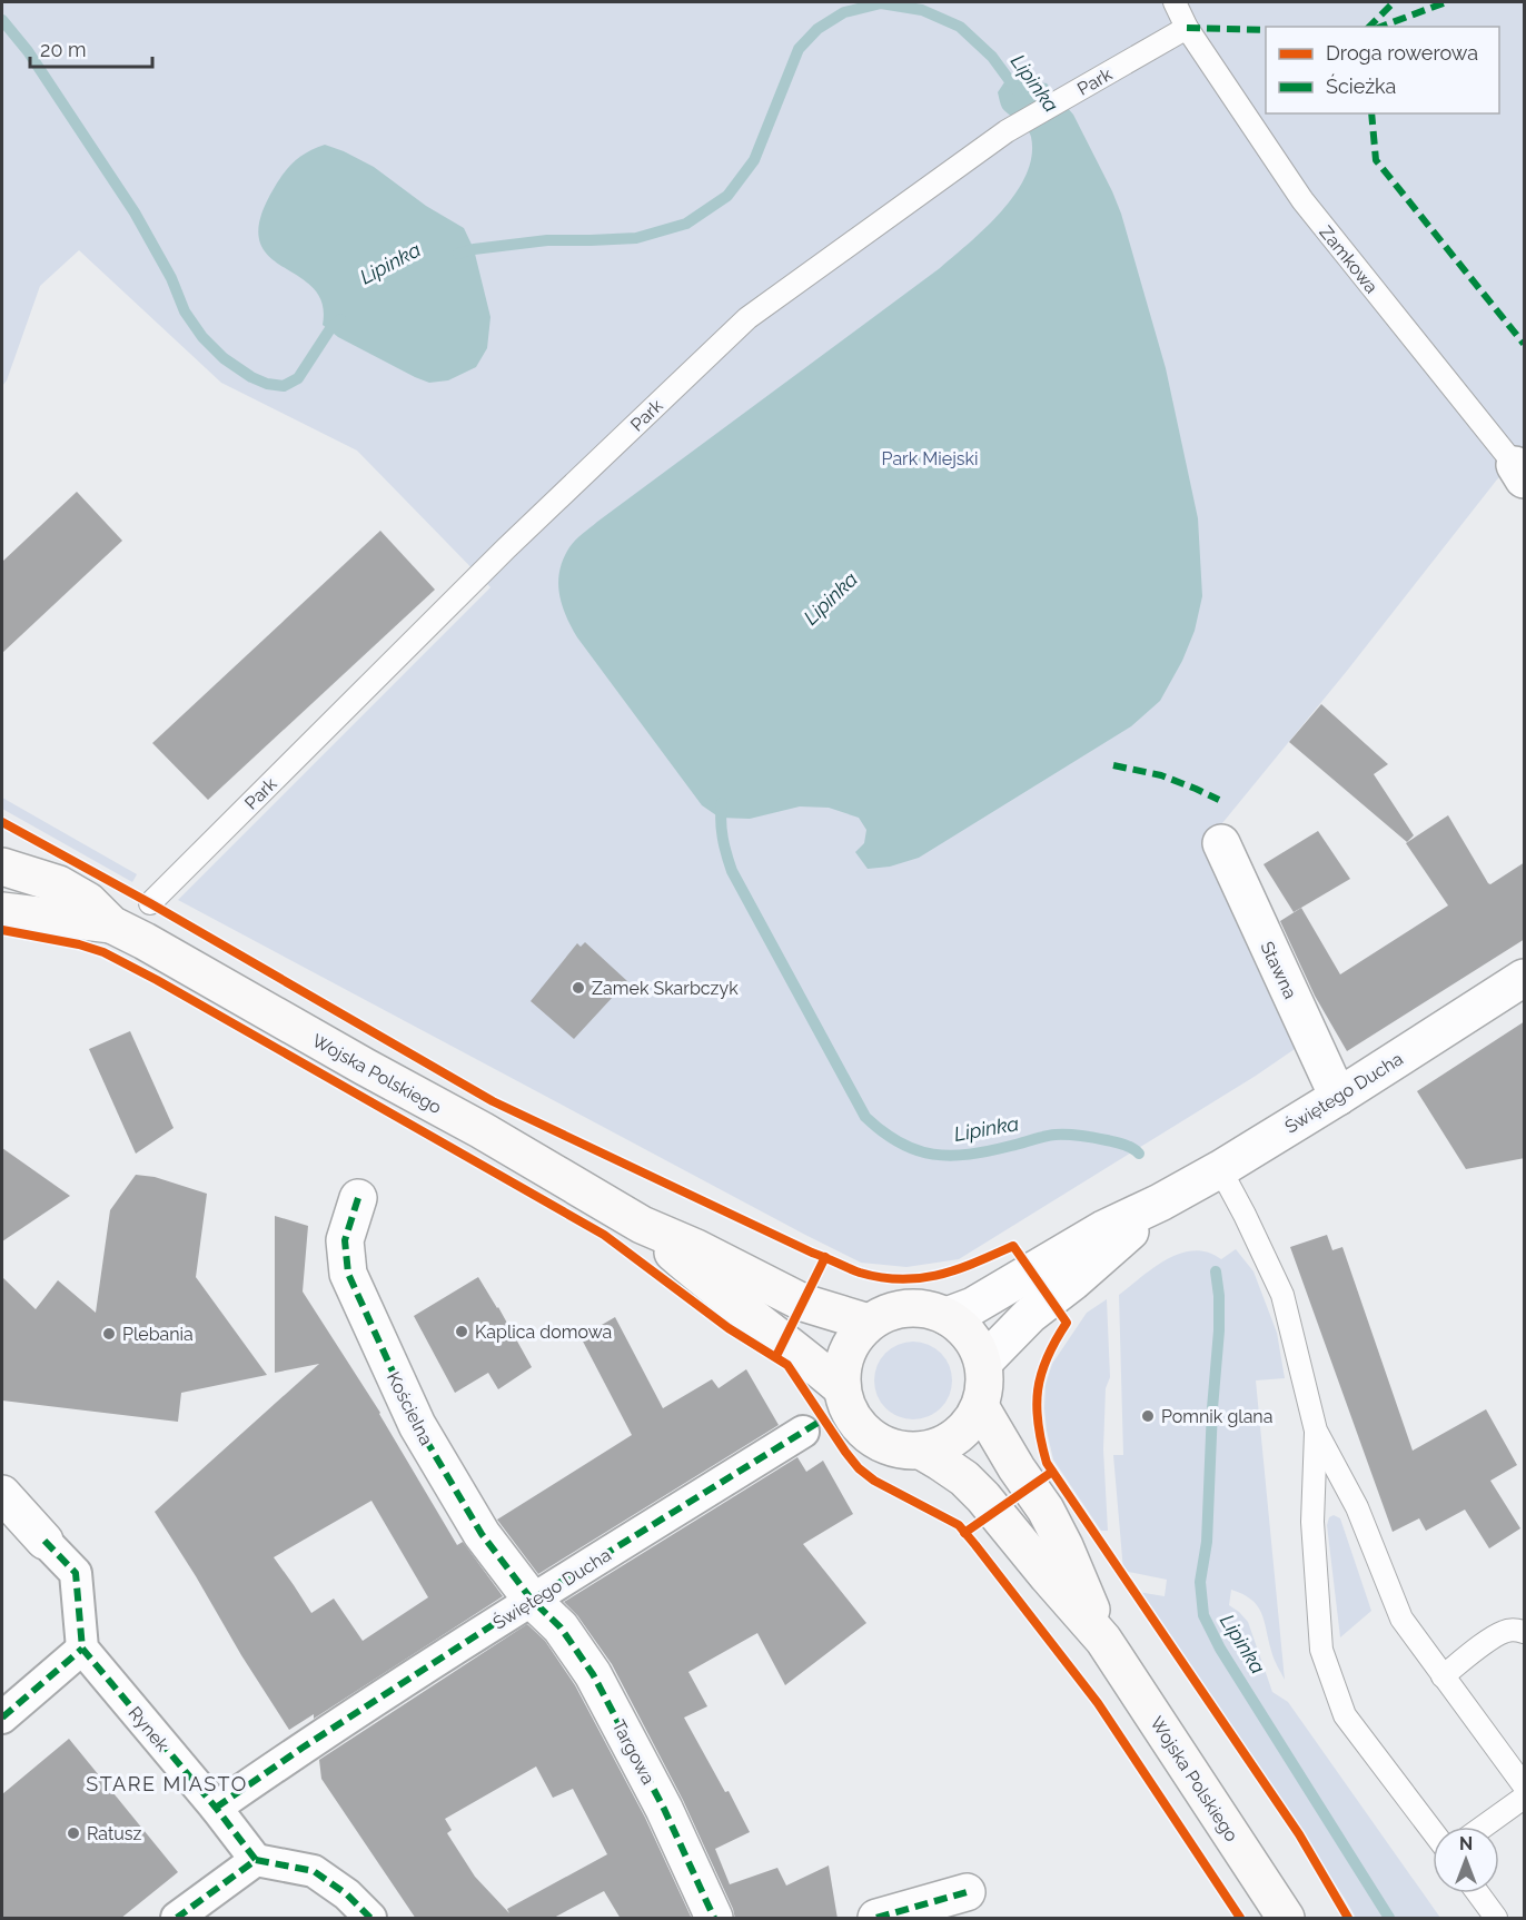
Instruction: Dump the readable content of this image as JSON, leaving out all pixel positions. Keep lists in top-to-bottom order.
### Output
{
  "streets": {
    "main road": ["Wojska Polskiego"],
    "street": [
      "Stawna",
      "Świętego Ducha",
      "Kościelna",
      "Rynek",
      "Targowa"
    ],
    "lane": ["Park", "Zamkowa"]
  },
  "crossings": [
    ["Park", "Zamkowa"],
    ["Stawna", "Świętego Ducha"],
    ["Wojska Polskiego", "Świętego Ducha"],
    ["Świętego Ducha", "Kościelna"],
    ["Świętego Ducha", "Rynek"],
    ["Świętego Ducha", "Targowa"],
    ["Kościelna", "Targowa"]
  ],
  "districts": ["STARE MIASTO"],
  "water": ["Lipinka"],
  "parks": ["Park Miejski"],
  "places": [
    "Zamek Skarbczyk",
    "Kaplica domowa",
    "Plebania",
    "Pomnik glana",
    "Ratusz"
  ],
  "legend": ["Droga rowerowa", "Ścieżka"],
  "scale_bar": "20 m",
  "north": "top"
}
